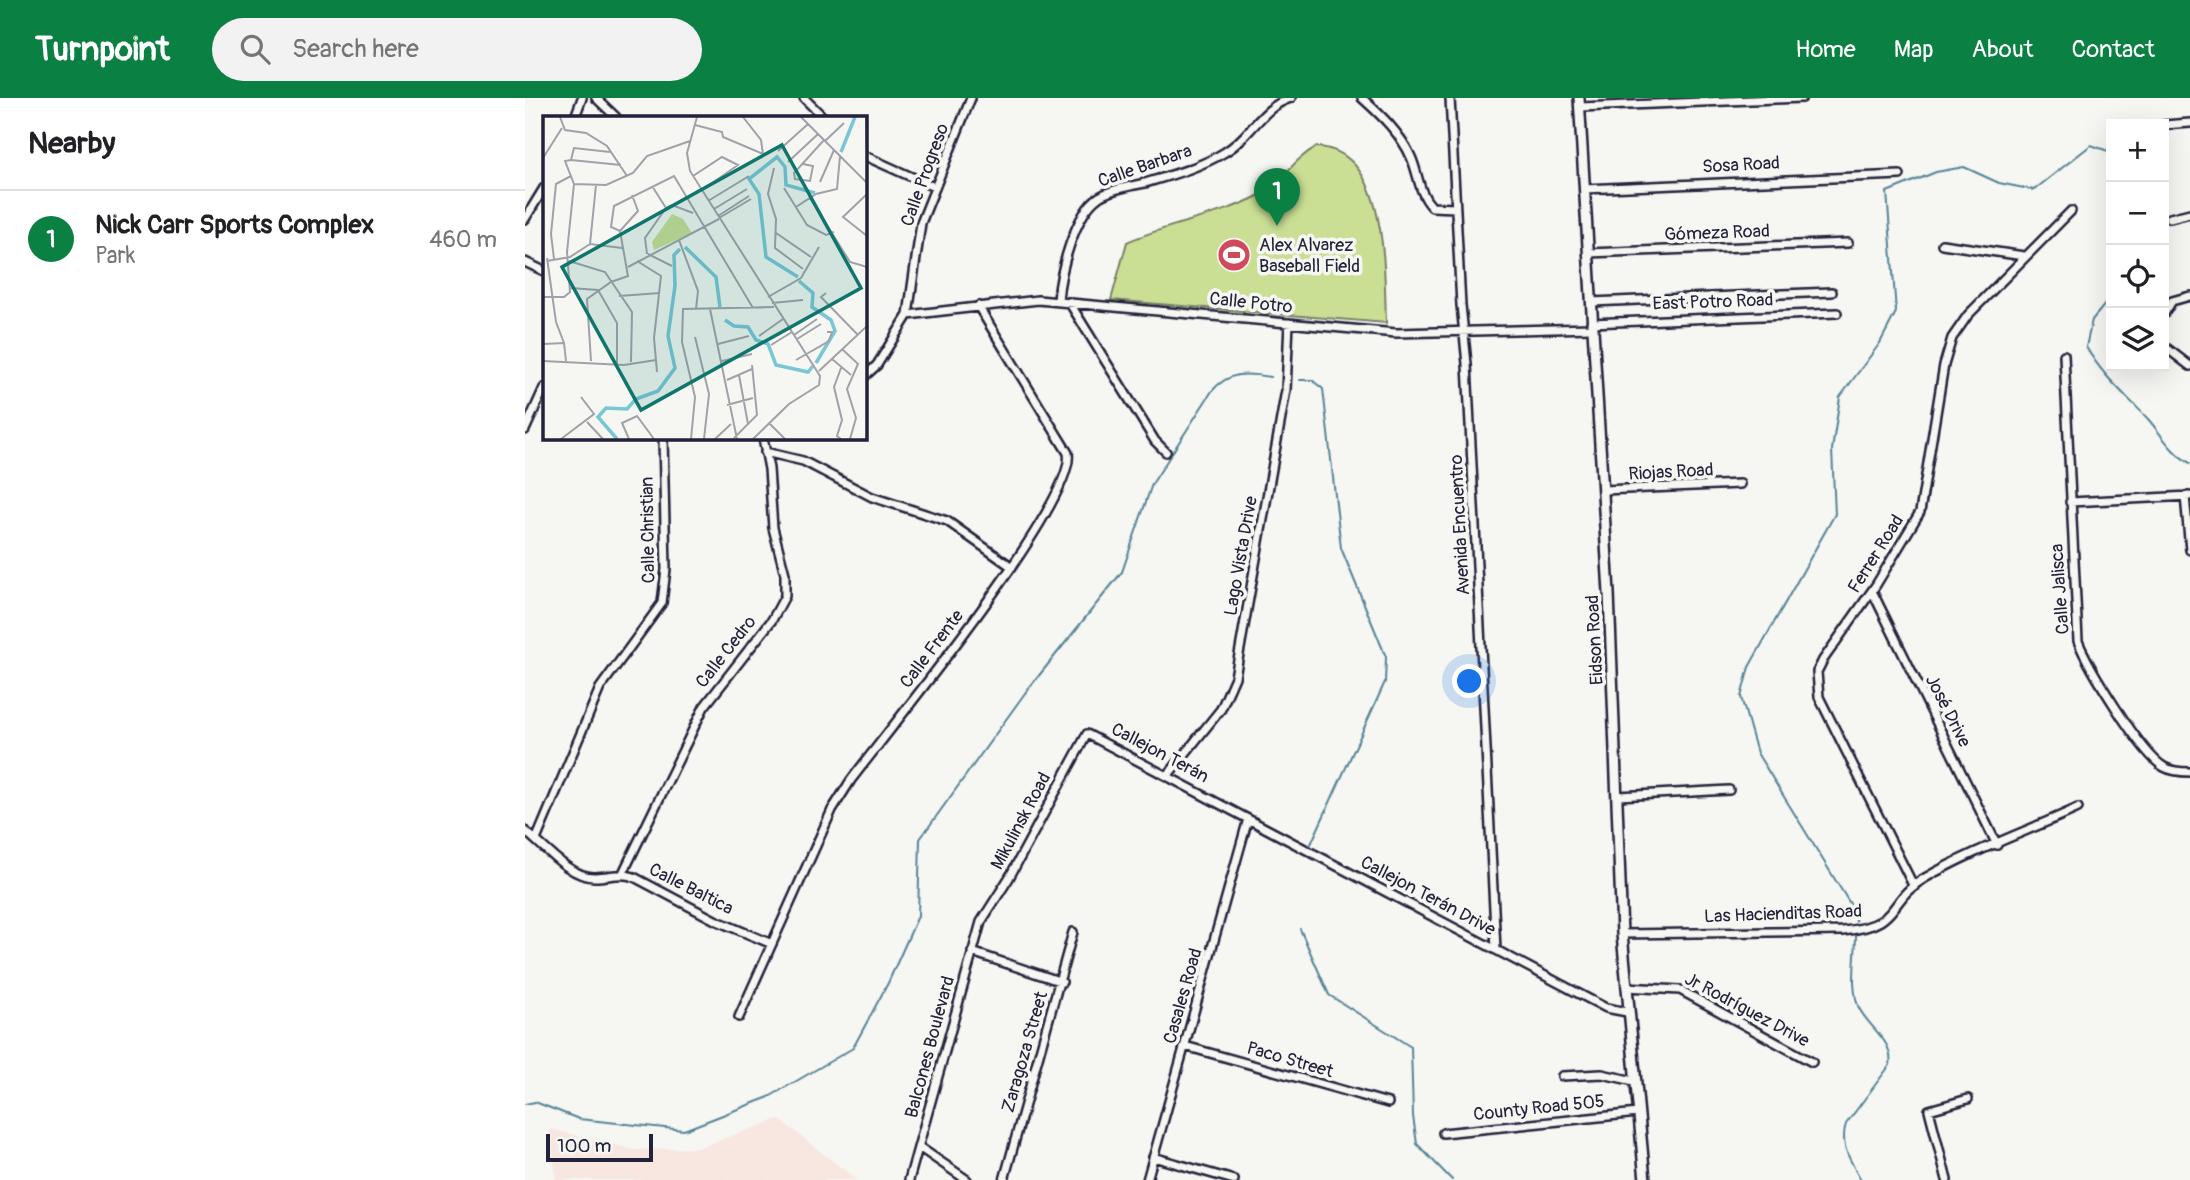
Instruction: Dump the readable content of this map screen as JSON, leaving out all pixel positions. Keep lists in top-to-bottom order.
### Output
{
  "streets": {
    "street": [
      "Sosa Road",
      "Calle Barbara",
      "Calle Progreso",
      "Gómeza Road",
      "East Potro Road",
      "Calle Potro",
      "Riojas Road",
      "Avenida Encuentro",
      "Calle Christian",
      "Ferrer Road",
      "Lago Vista Drive",
      "Calle Jalisca",
      "Eidson Road",
      "Calle Frente",
      "Calle Cedro",
      "José Drive",
      "Callejon Terán",
      "Mikulinsk Road",
      "Calle Baltica",
      "Callejon Terán Drive",
      "Las Hacienditas Road",
      "Casales Road",
      "Jr Rodríguez Drive",
      "Balcones Boulevard",
      "Zaragoza Street",
      "Paco Street",
      "County Road 505"
    ]
  },
  "crossings": [
    ["Sosa Road", "Eidson Road"],
    ["Calle Barbara", "Calle Potro"],
    ["Calle Progreso", "Calle Potro"],
    ["Gómeza Road", "Eidson Road"],
    ["East Potro Road", "Calle Potro"],
    ["East Potro Road", "Eidson Road"],
    ["Calle Potro", "Avenida Encuentro"],
    ["Calle Potro", "Lago Vista Drive"],
    ["Calle Potro", "Eidson Road"],
    ["Calle Potro", "Calle Frente"],
    ["Riojas Road", "Eidson Road"],
    ["Avenida Encuentro", "Callejon Terán Drive"],
    ["Calle Christian", "Calle Baltica"],
    ["Ferrer Road", "José Drive"],
    ["Ferrer Road", "Las Hacienditas Road"],
    ["Lago Vista Drive", "Callejon Terán"],
    ["Eidson Road", "Callejon Terán Drive"],
    ["Eidson Road", "Las Hacienditas Road"],
    ["Eidson Road", "Jr Rodríguez Drive"],
    ["Eidson Road", "County Road 505"],
    ["Calle Frente", "Calle Baltica"],
    ["Calle Cedro", "Calle Baltica"],
    ["José Drive", "Las Hacienditas Road"],
    ["Callejon Terán", "Mikulinsk Road"],
    ["Callejon Terán", "Callejon Terán Drive"],
    ["Mikulinsk Road", "Balcones Boulevard"],
    ["Callejon Terán Drive", "Casales Road"],
    ["Casales Road", "Paco Street"]
  ],
  "places": {
    "sports": ["Alex Alvarez Baseball Field"]
  },
  "scale_bar": "100 m",
  "page": {
    "header": "Turnpoint",
    "search": "Search here",
    "nav": [
      "Home",
      "Map",
      "About",
      "Contact"
    ],
    "heading": "Nearby",
    "map_buttons": ["+", "−"],
    "pins": "1",
    "list": [
      {
        "mark": "1",
        "name": "Nick Carr Sports Complex",
        "note": "Park",
        "value": "460 m"
      }
    ],
    "scale": "100 m"
  }
}
